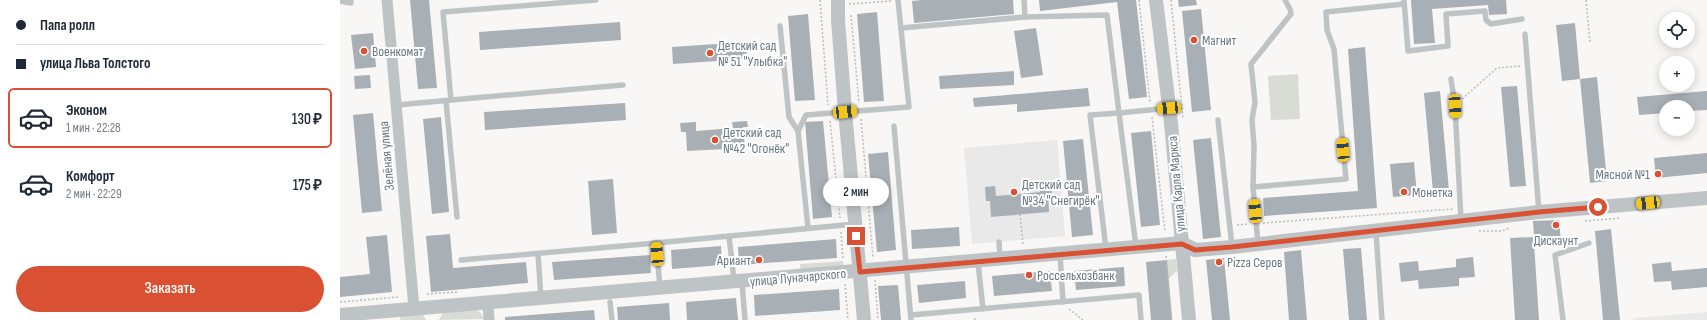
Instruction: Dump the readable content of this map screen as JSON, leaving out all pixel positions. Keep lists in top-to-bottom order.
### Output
{
  "streets": {
    "street": ["Зелёная улица", "улица Карла Маркса", "улица Луначарского"]
  },
  "crossings": [
    ["Зелёная улица", "улица Луначарского"],
    ["улица Карла Маркса", "улица Луначарского"]
  ],
  "places": [
    "Магнит",
    "Военкомат",
    "Детский сад № 51 \"Улыбка\"",
    "Детский сад №42 \"Огонёк\"",
    "Мясной №1",
    "Детский сад №34 \"Снегирёк\"",
    "Монетка",
    "Дискаунт",
    "Ариант",
    "Pizza Серов",
    "Россельхозбанк"
  ],
  "page": {
    "banner": ["Папа ролл", "улица Льва Толстого"],
    "map_buttons": ["+", "−"],
    "list": [
      {
        "name": "Эконом",
        "note": "1 мин · 22:28",
        "value": "130 ₽"
      },
      {
        "name": "Комфорт",
        "note": "2 мин · 22:29",
        "value": "175 ₽"
      }
    ],
    "bubble": "2 мин",
    "buttons": "Заказать"
  }
}
